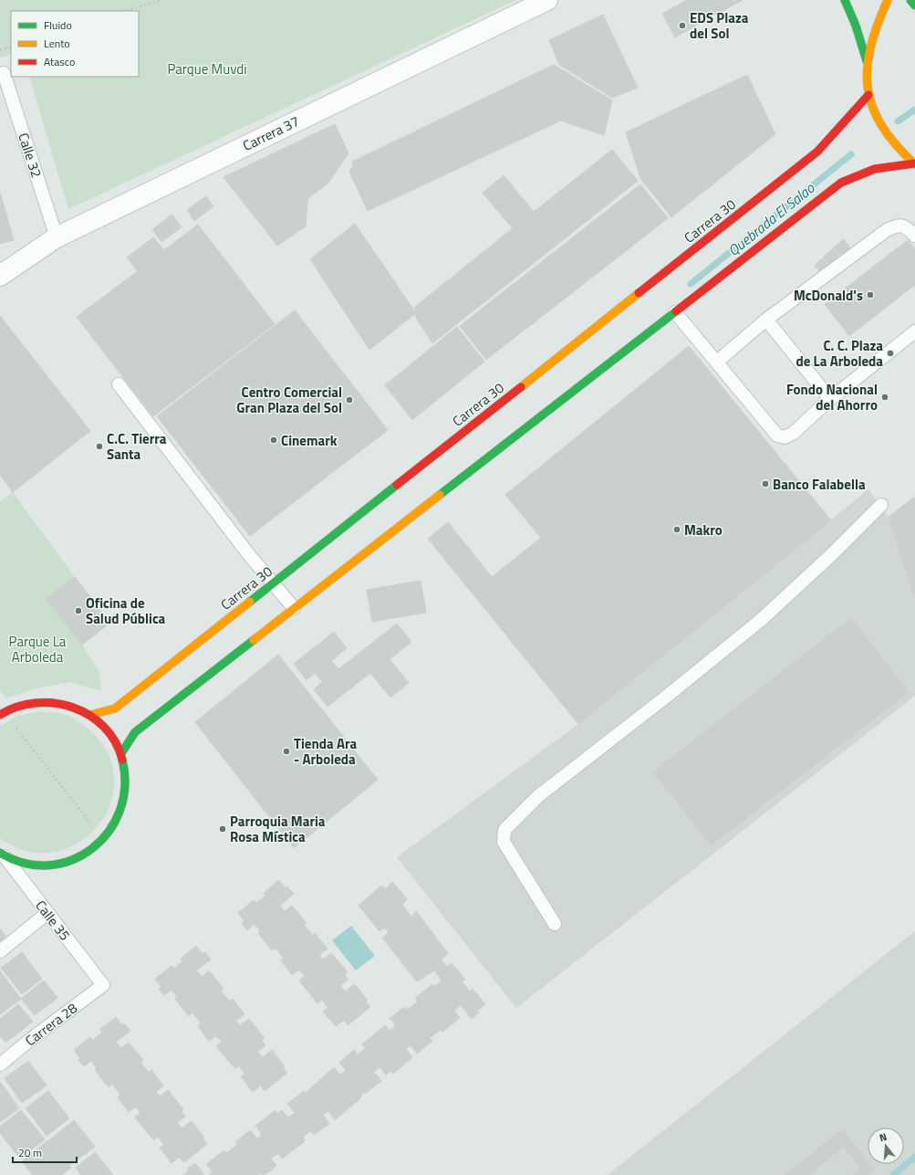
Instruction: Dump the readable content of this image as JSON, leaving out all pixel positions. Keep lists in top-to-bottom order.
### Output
{
  "streets": {
    "main road": ["Carrera 30"],
    "street": ["Carrera 37"],
    "lane": ["Calle 32", "Calle 35", "Carrera 28"]
  },
  "crossings": [
    ["Carrera 37", "Calle 32"],
    ["Calle 35", "Carrera 28"]
  ],
  "water": ["Quebrada El Salao"],
  "parks": ["Parque Muvdi", "Parque La Arboleda"],
  "places": [
    "EDS Plaza del Sol",
    "McDonald's",
    "C. C. Plaza de La Arboleda",
    "Fondo Nacional del Ahorro",
    "Centro Comercial Gran Plaza del Sol",
    "Cinemark",
    "C.C. Tierra Santa",
    "Banco Falabella",
    "Makro",
    "Oficina de Salud Pública",
    "Tienda Ara - Arboleda",
    "Parroquia Maria Rosa Mística"
  ],
  "legend": ["Fluido", "Lento", "Atasco"],
  "scale_bar": "20 m",
  "north": "top"
}
